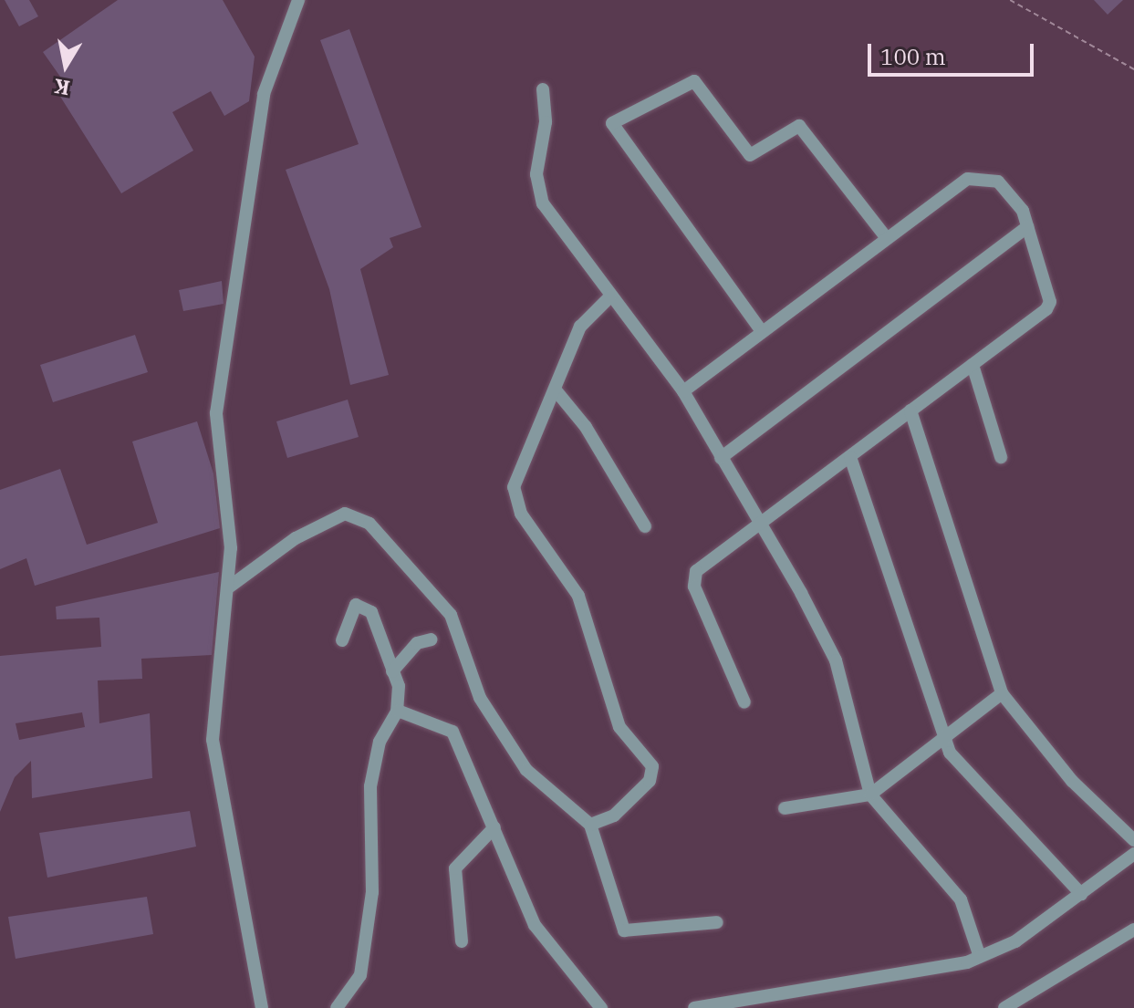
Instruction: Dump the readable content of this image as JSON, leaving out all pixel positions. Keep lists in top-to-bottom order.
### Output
{
  "scale_bar": "100 m",
  "north": "bottom"
}
